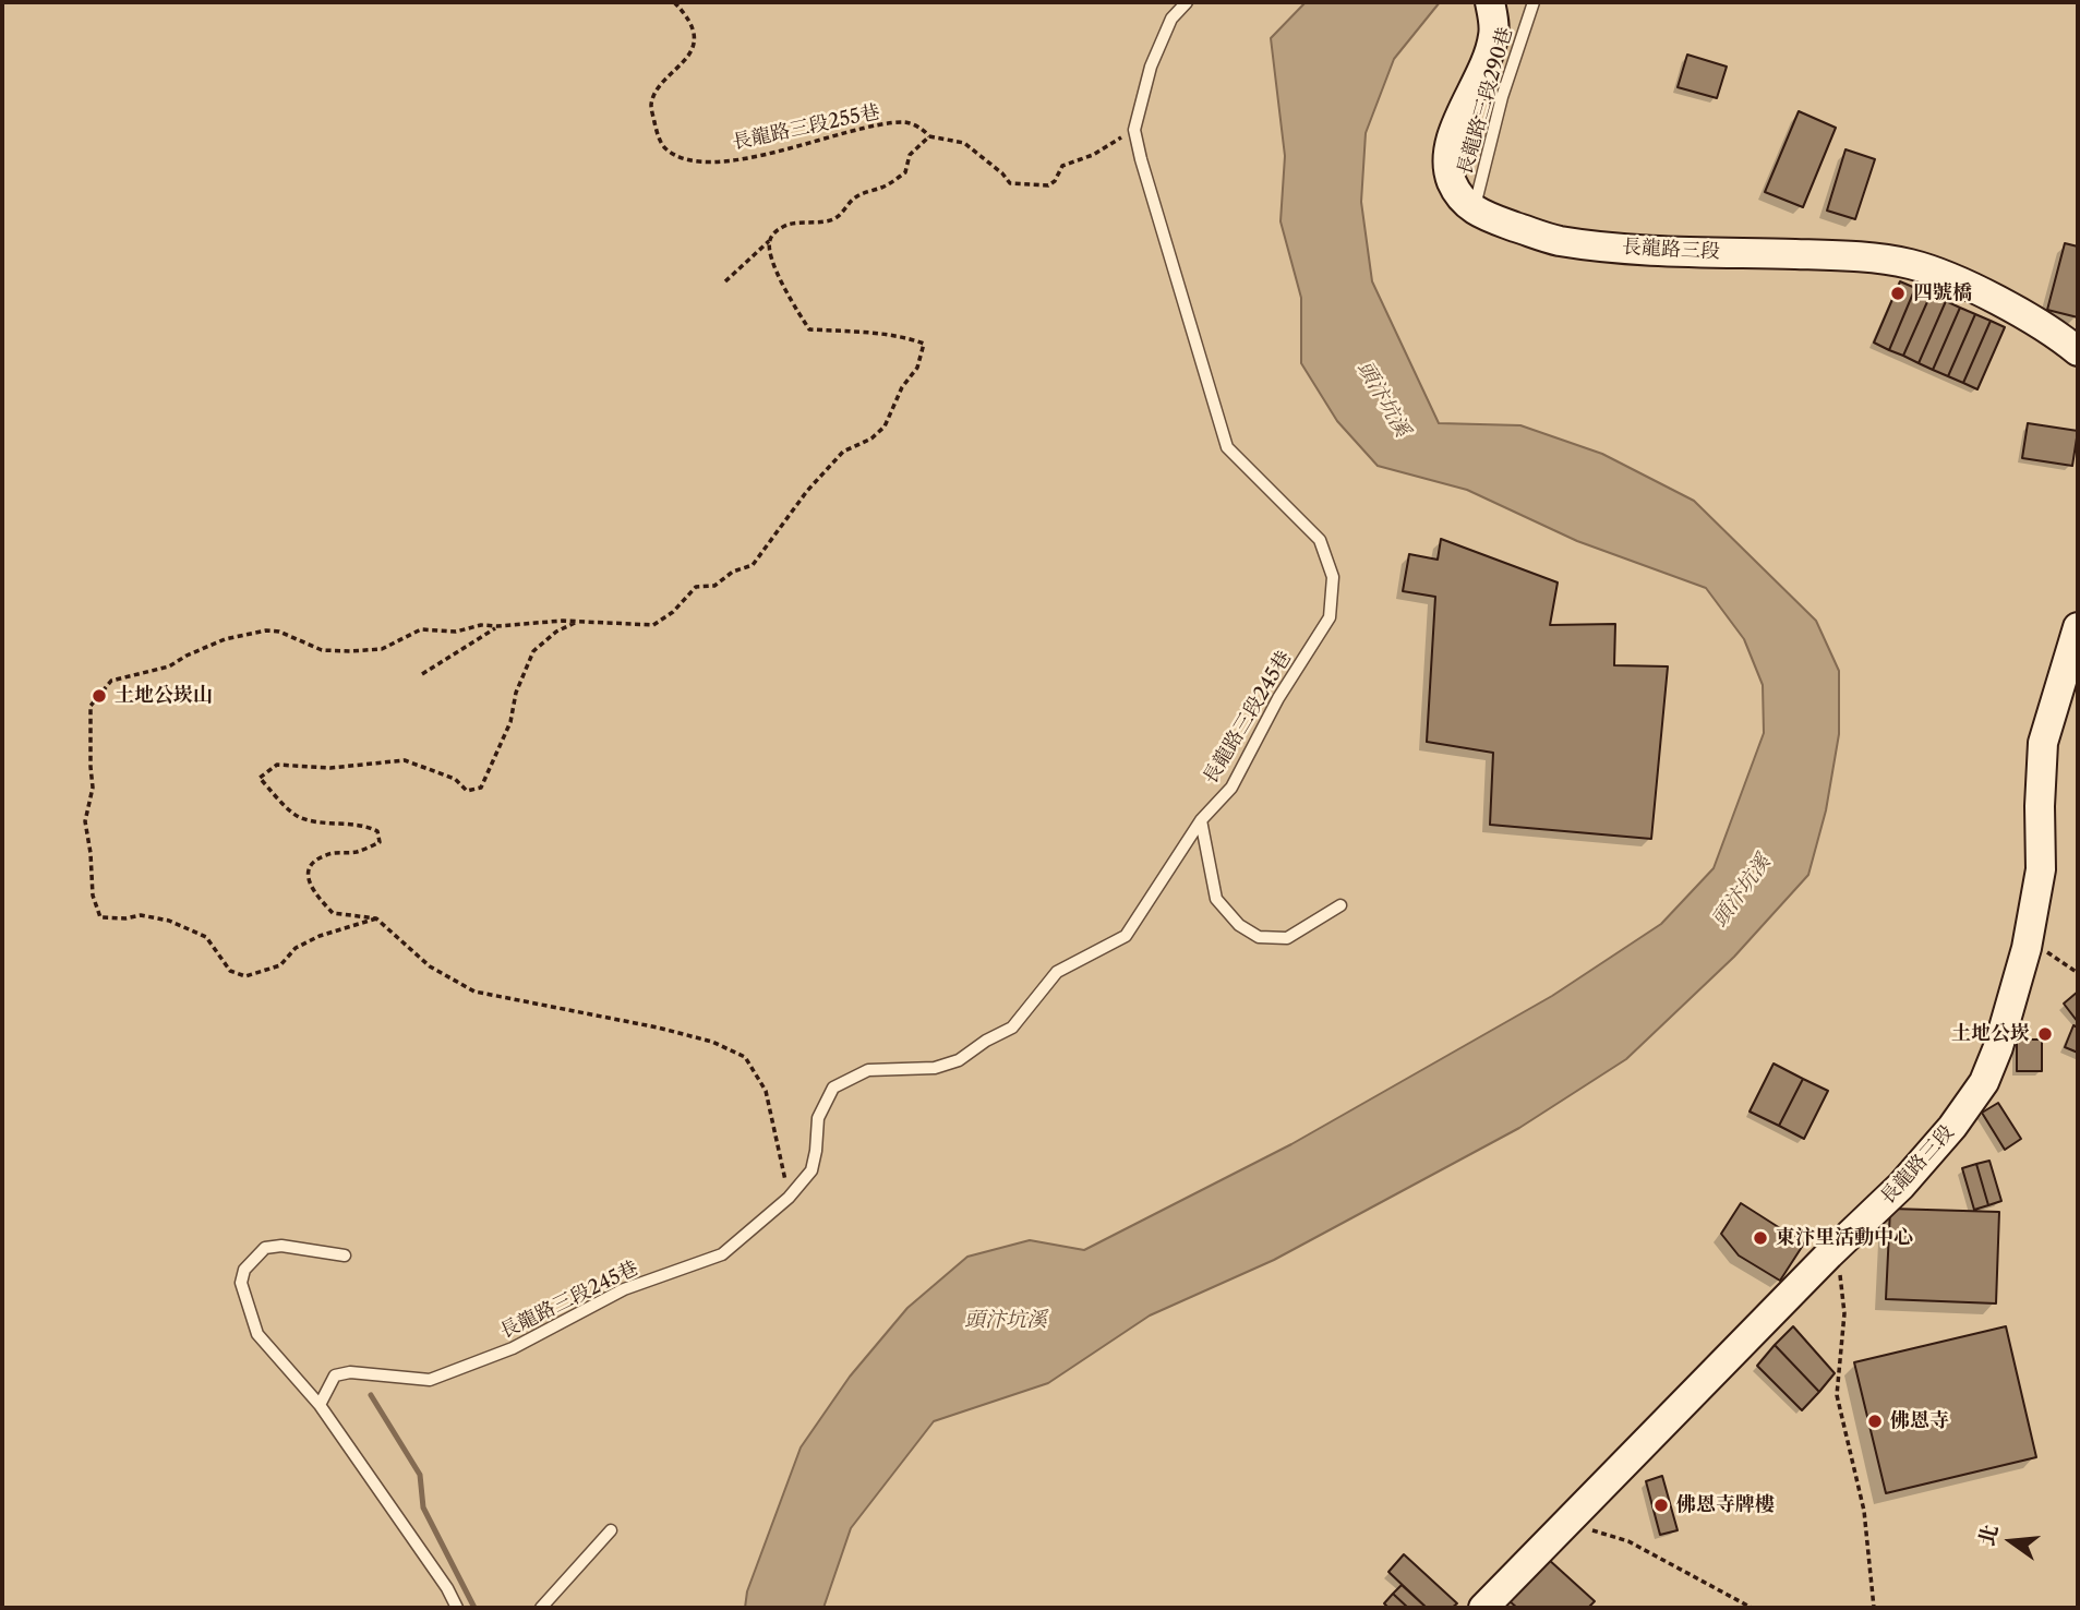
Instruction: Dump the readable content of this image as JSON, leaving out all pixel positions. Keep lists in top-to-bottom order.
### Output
{
  "streets": {
    "main road": ["長龍路三段"],
    "lane": ["長龍路三段290巷", "長龍路三段245巷"],
    "path": ["長龍路三段255巷"]
  },
  "crossings": [
    ["長龍路三段290巷", "長龍路三段"],
    ["長龍路三段255巷", "長龍路三段245巷"]
  ],
  "water": ["頭汴坑溪"],
  "places": [
    "四號橋",
    "土地公崁山",
    "土地公崁",
    "東汴里活動中心",
    "佛恩寺",
    "佛恩寺牌樓"
  ],
  "north": "left"
}
